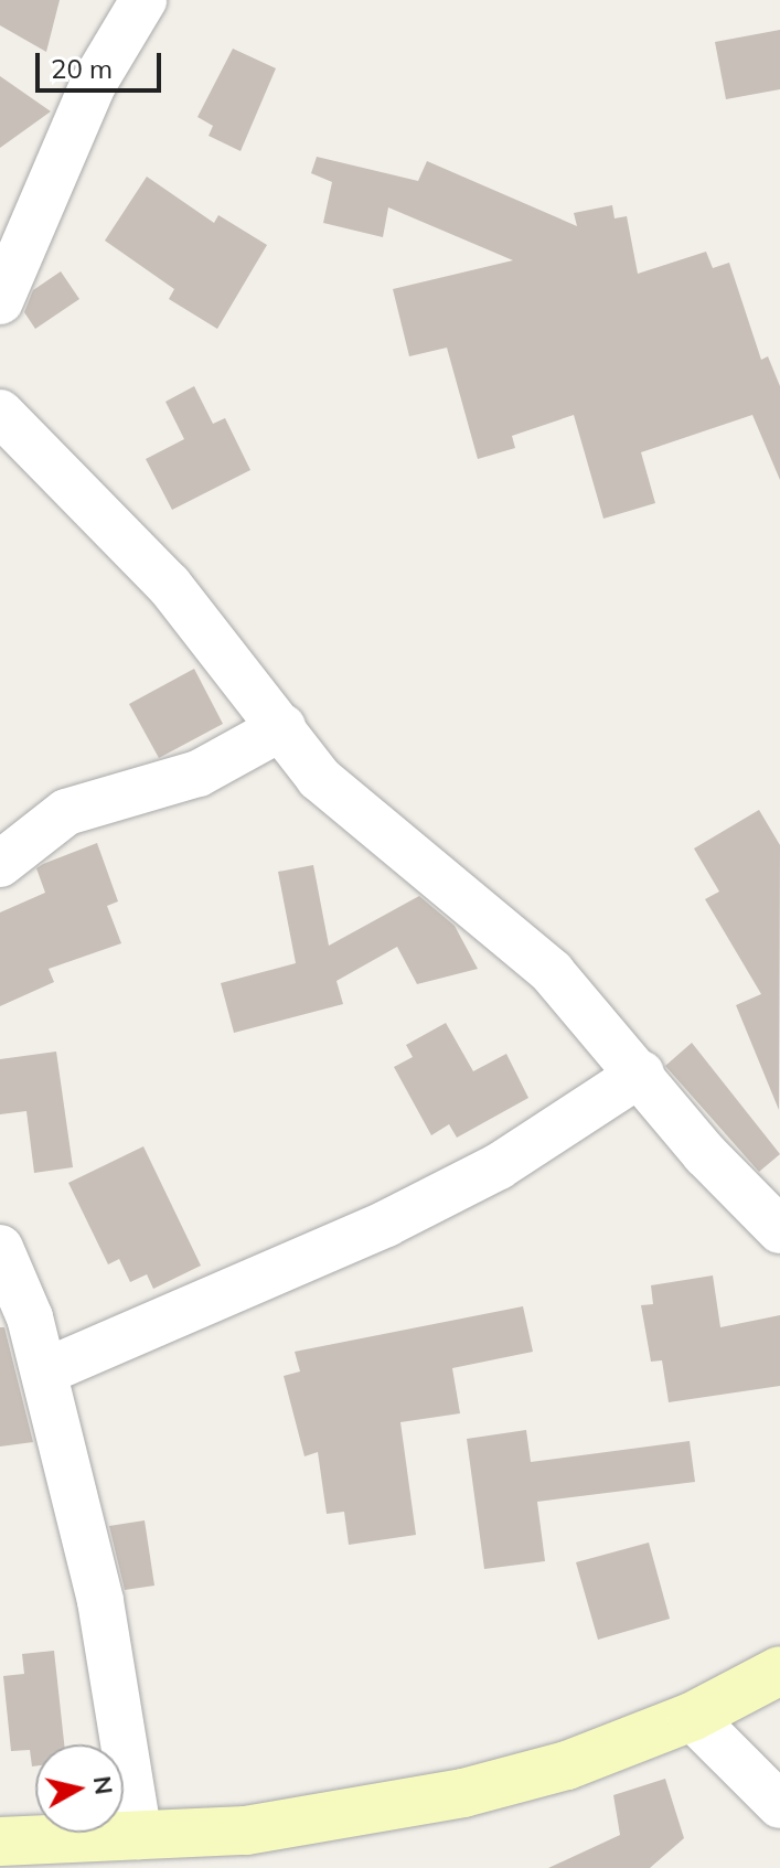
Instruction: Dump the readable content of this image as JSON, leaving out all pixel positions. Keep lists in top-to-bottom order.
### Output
{
  "scale_bar": "20 m",
  "north": "right"
}
